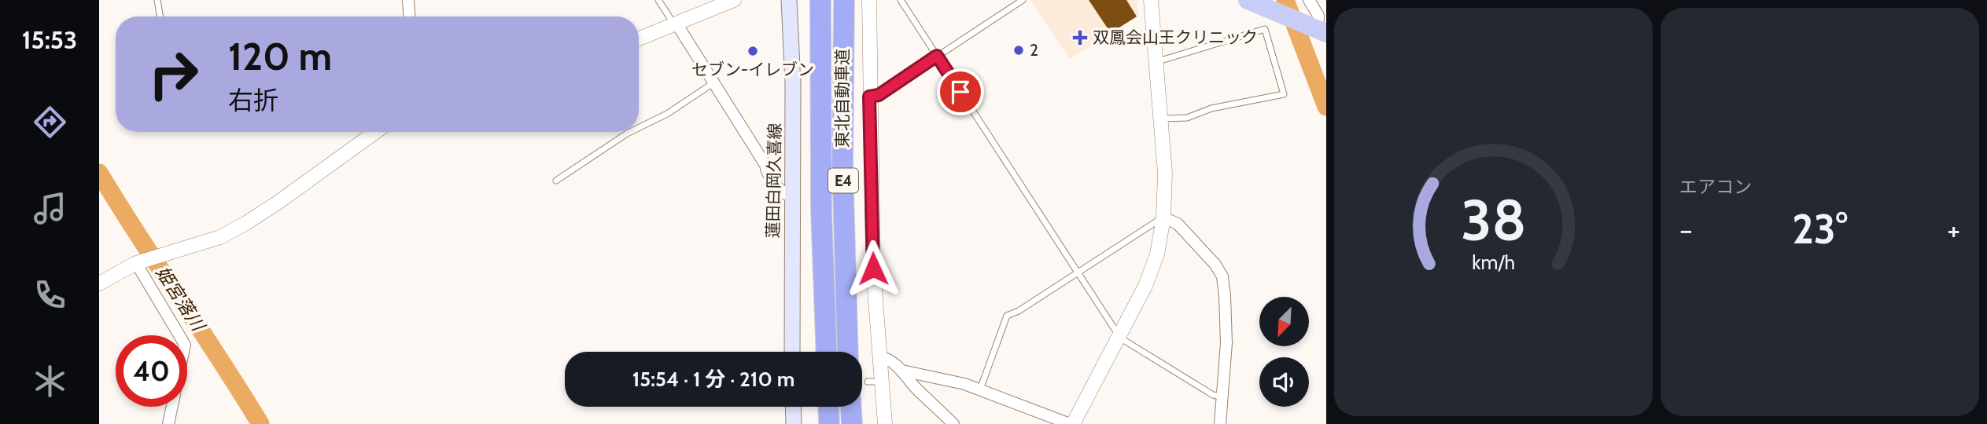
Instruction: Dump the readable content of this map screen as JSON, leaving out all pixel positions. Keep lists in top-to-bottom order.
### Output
{
  "streets": {
    "highway": ["東北自動車道", "E4"],
    "main road": ["蓮田白岡久喜線"]
  },
  "water": ["姫宮落川"],
  "places": {
    "health": ["双鳳会山王クリニック"],
    "other": ["2", "セブン-イレブン"]
  },
  "north": "bottom left",
  "page": {
    "tabs": "15:53",
    "tile": "エアコン",
    "turn": ["120 m", "右折"],
    "heat": ["−", "23°", "+"],
    "limit": "40",
    "trip": "15:54 · 1 分 · 210 m",
    "gauge": ["38", "km/h"]
  }
}
